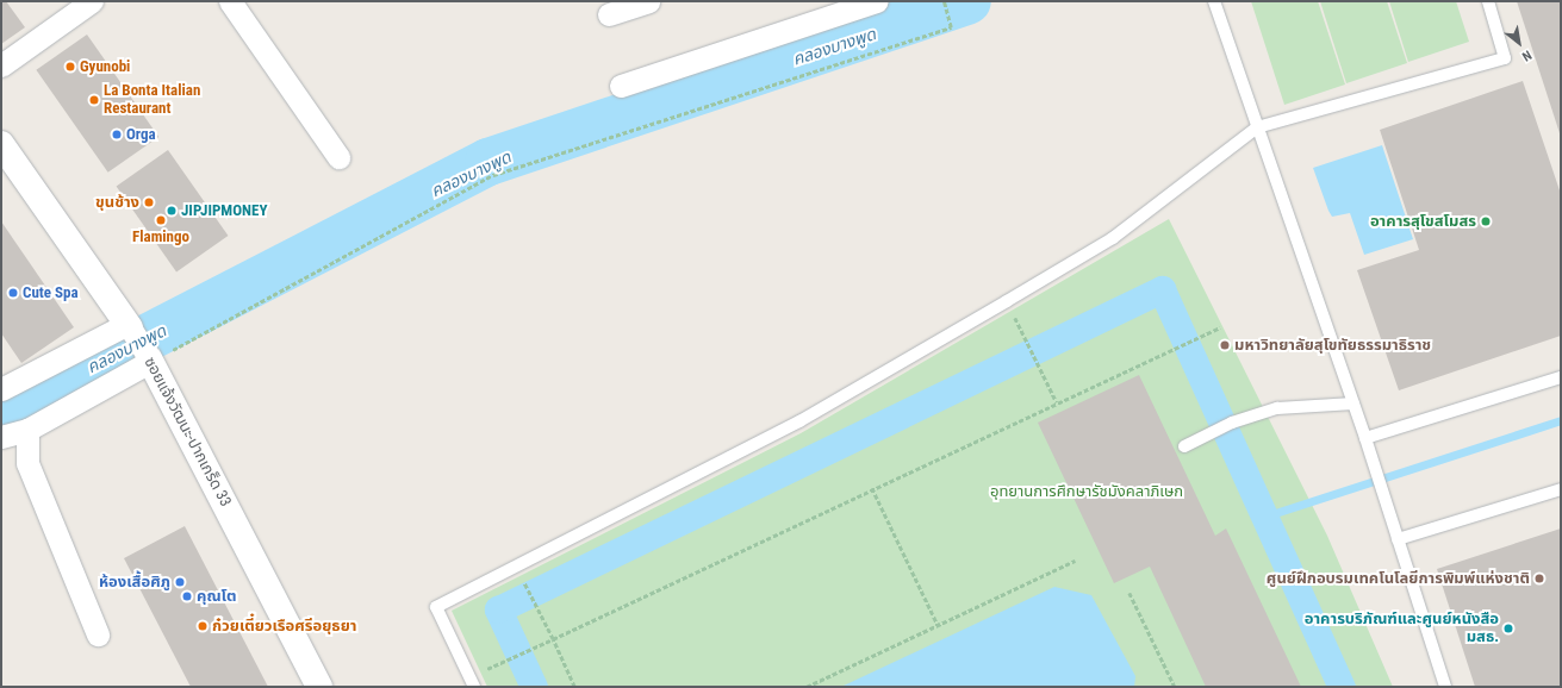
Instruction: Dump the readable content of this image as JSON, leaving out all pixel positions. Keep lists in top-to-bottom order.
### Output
{
  "streets": {
    "street": ["ซอยแจ้งวัฒนะ-ปากเกร็ด 33"]
  },
  "water": ["คลองบางพูด"],
  "parks": ["อุทยานการศึกษารัชมังคลาภิเษก"],
  "places": [
    "Gyunobi",
    "La Bonta Italian Restaurant",
    "Orga",
    "ขุนช้าง",
    "JIPJIPMONEY",
    "Flamingo",
    "อาคารสุโขสโมสร",
    "Cute Spa",
    "มหาวิทยาลัยสุโขทัยธรรมาธิราช",
    "ศูนย์ฝึกอบรมเทคโนโลยีการพิมพ์แห่งชาติ",
    "ห้องเสื้อศิภู",
    "คุณโต",
    "ก๋วยเตี๋ยวเรือศรีอยุธยา",
    "อาคารบริภัณฑ์และศูนย์หนังสือ มสธ."
  ],
  "north": "bottom right"
}
